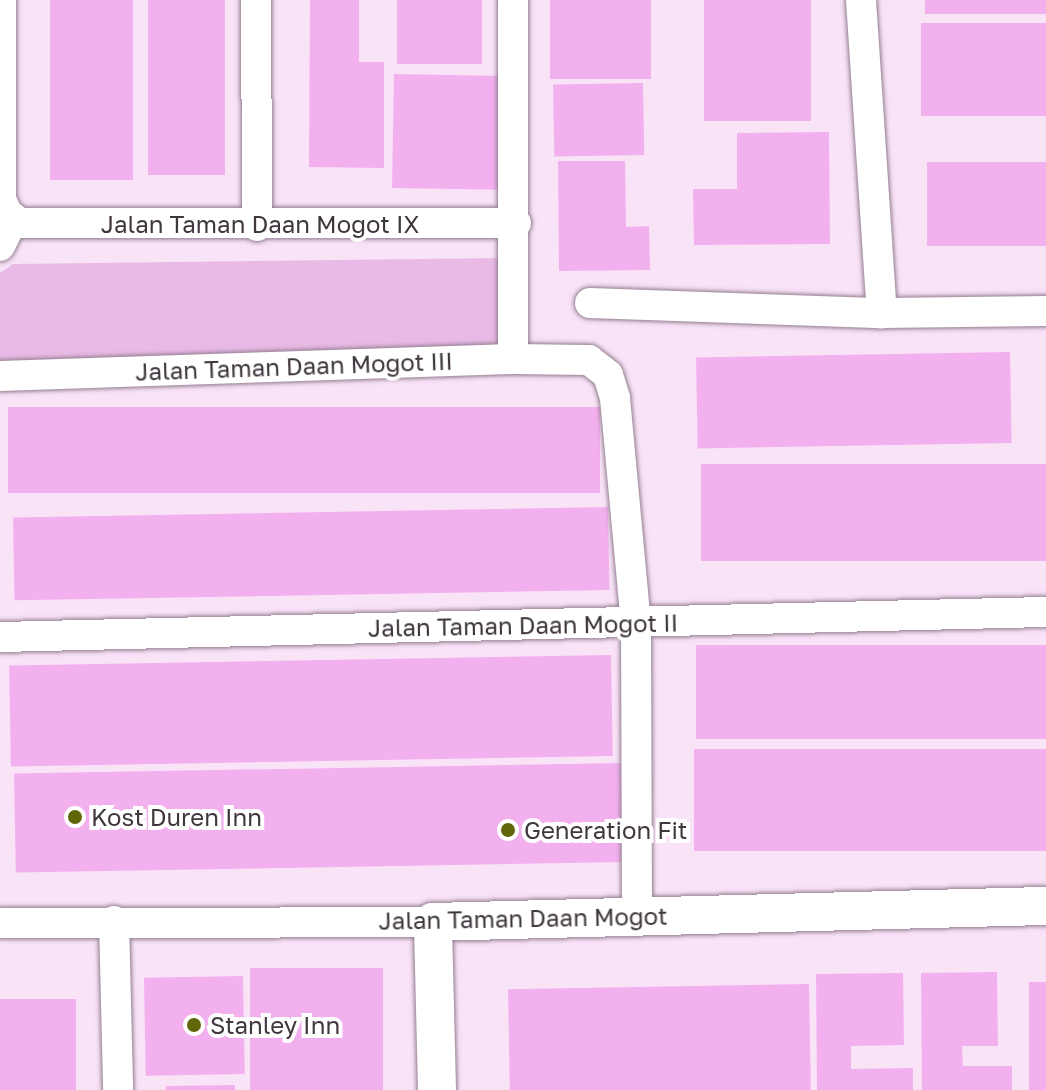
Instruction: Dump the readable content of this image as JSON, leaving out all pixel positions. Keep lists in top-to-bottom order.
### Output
{
  "streets": {
    "street": [
      "Jalan Taman Daan Mogot IX",
      "Jalan Taman Daan Mogot III",
      "Jalan Taman Daan Mogot II",
      "Jalan Taman Daan Mogot"
    ]
  },
  "crossings": [
    ["Jalan Taman Daan Mogot III", "Jalan Taman Daan Mogot II"]
  ],
  "places": ["Kost Duren Inn", "Generation Fit", "Stanley Inn"]
}
